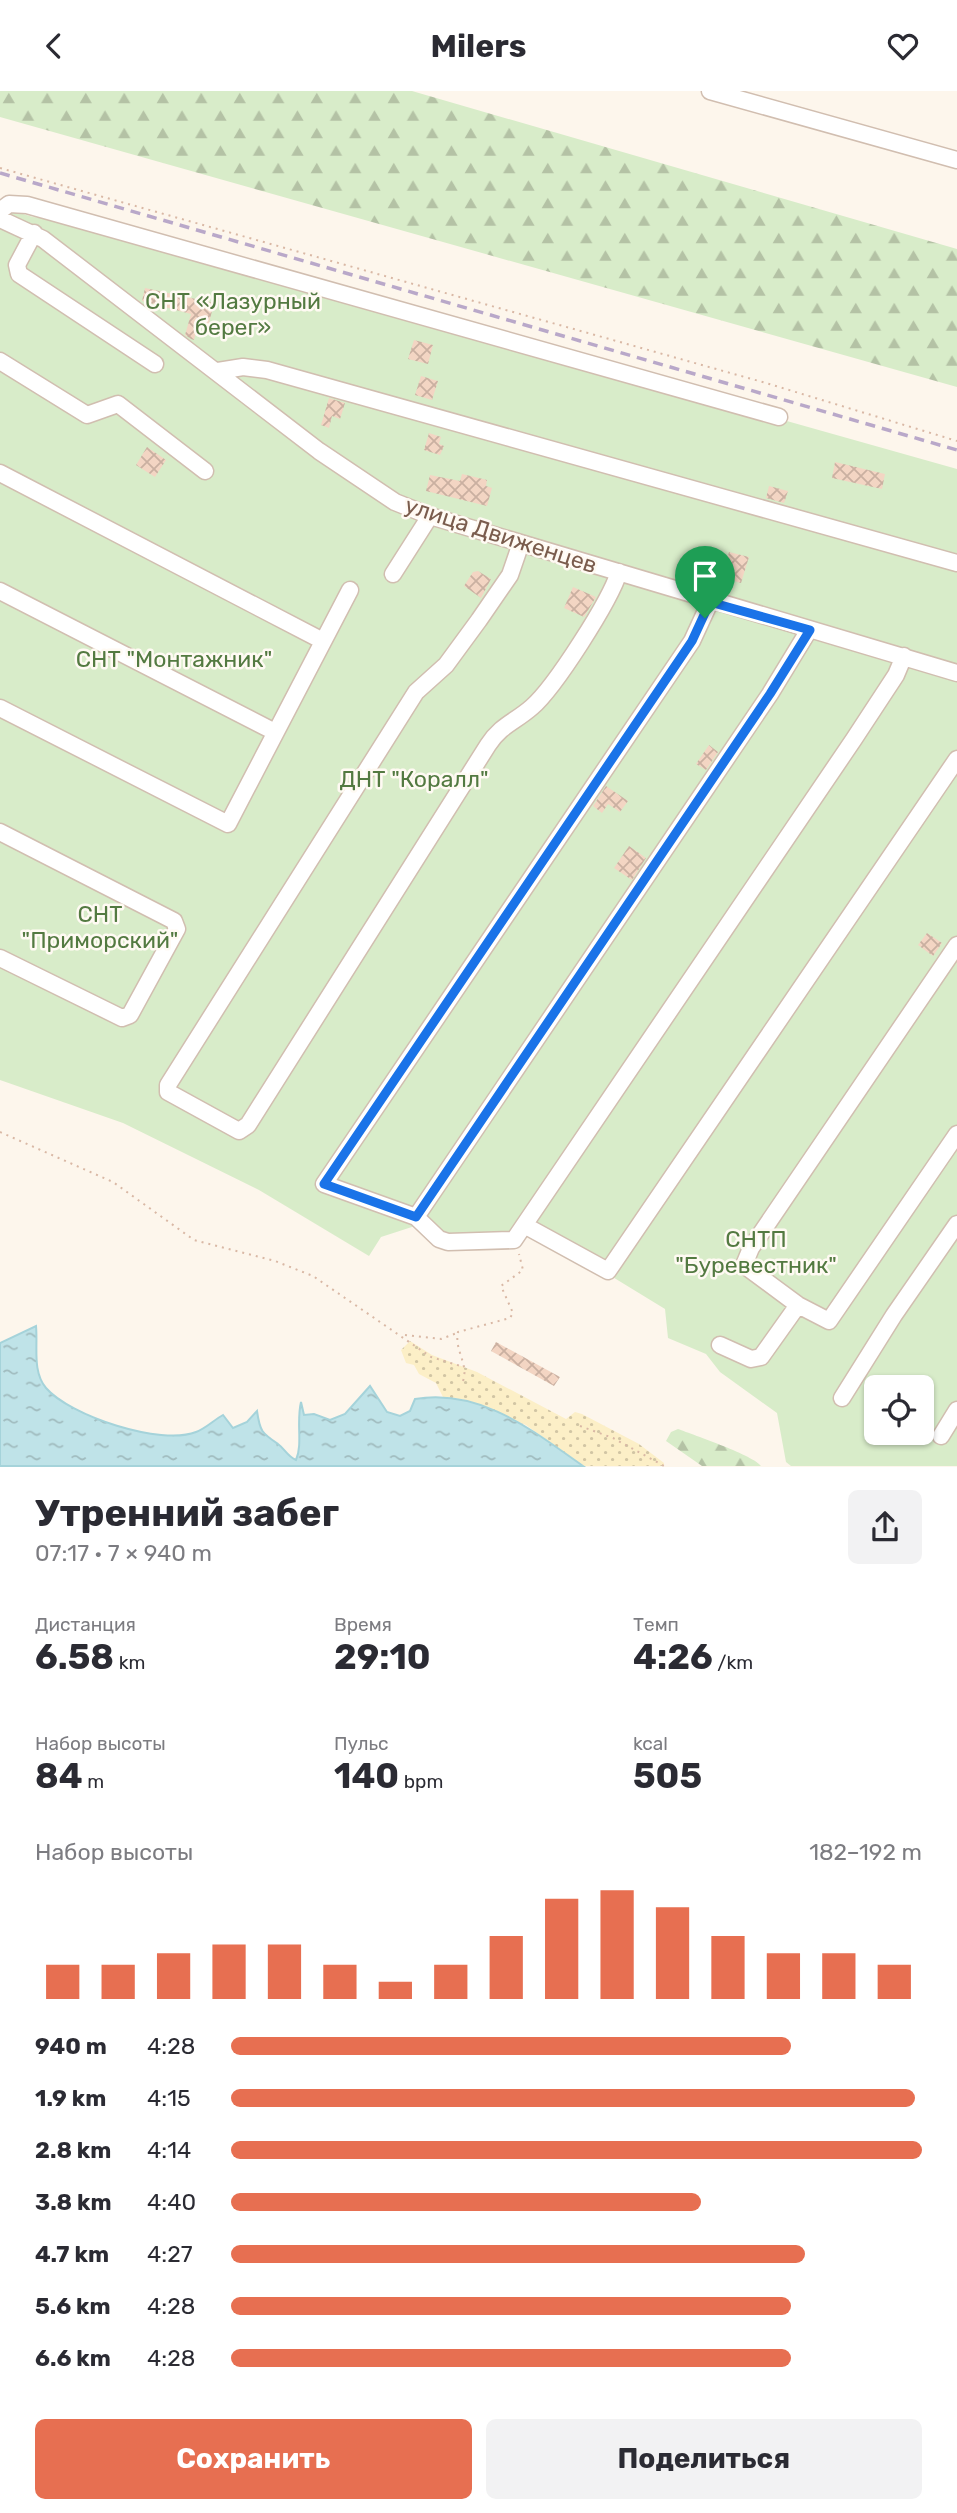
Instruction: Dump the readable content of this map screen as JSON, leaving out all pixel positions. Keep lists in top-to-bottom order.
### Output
{
  "streets": {
    "street": ["улица Движенцев"]
  },
  "parks": [
    "СНТ «Лазурный берег»",
    "СНТ \"Монтажник\"",
    "ДНТ \"Коралл\"",
    "СНТ \"Приморский\"",
    "СНТП \"Буревестник\""
  ],
  "page": {
    "header": "Milers",
    "heading": ["Утренний забег", "07:17 · 7 × 940 m"],
    "stats": [
      ["Дистанция", "6.58 km"],
      ["Время", "29:10"],
      ["Темп", "4:26 /km"],
      ["Набор высоты", "84 m"],
      ["Пульс", "140 bpm"],
      ["kcal", "505"]
    ],
    "chart": ["Набор высоты", "182–192 m"],
    "list": [
      {
        "name": "940 m",
        "note": "4:28"
      },
      {
        "name": "1.9 km",
        "note": "4:15"
      },
      {
        "name": "2.8 km",
        "note": "4:14"
      },
      {
        "name": "3.8 km",
        "note": "4:40"
      },
      {
        "name": "4.7 km",
        "note": "4:27"
      },
      {
        "name": "5.6 km",
        "note": "4:28"
      },
      {
        "name": "6.6 km",
        "note": "4:28"
      }
    ],
    "buttons": ["Сохранить", "Поделиться"]
  }
}
